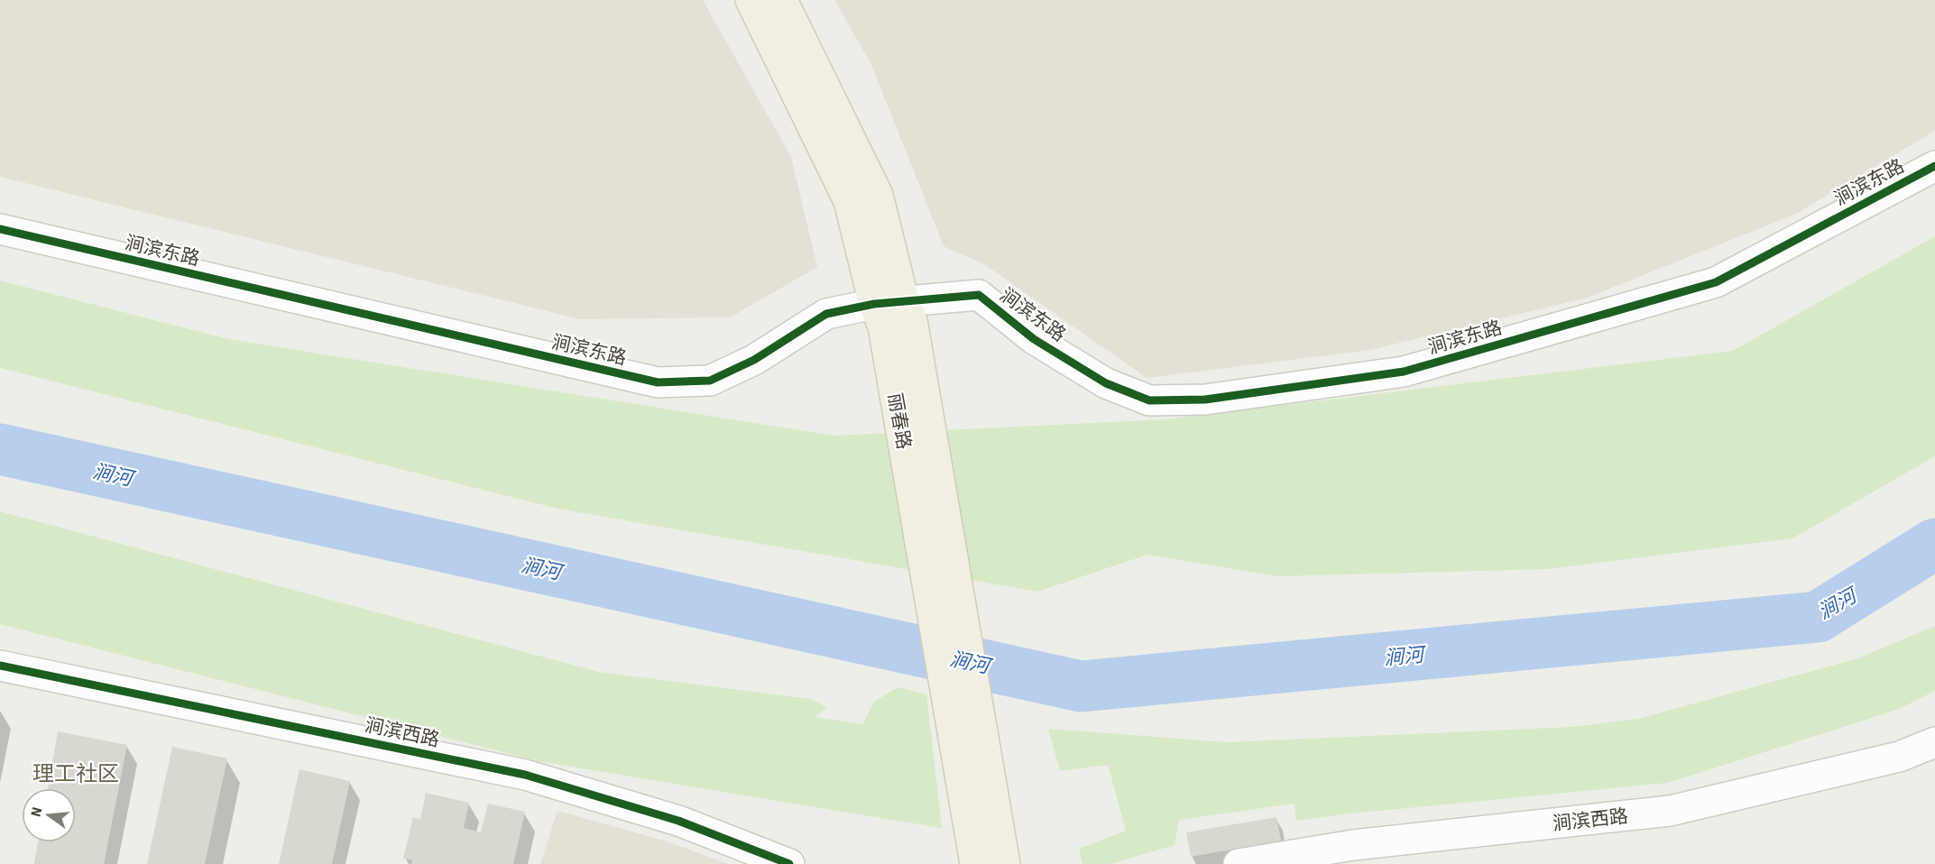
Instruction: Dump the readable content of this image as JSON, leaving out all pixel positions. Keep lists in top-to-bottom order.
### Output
{
  "streets": {
    "main road": ["丽春路"],
    "street": ["涧滨东路", "涧滨西路"]
  },
  "crossings": [
    ["涧滨东路", "丽春路"]
  ],
  "districts": ["理工社区"],
  "water": ["涧河"],
  "north": "left"
}
